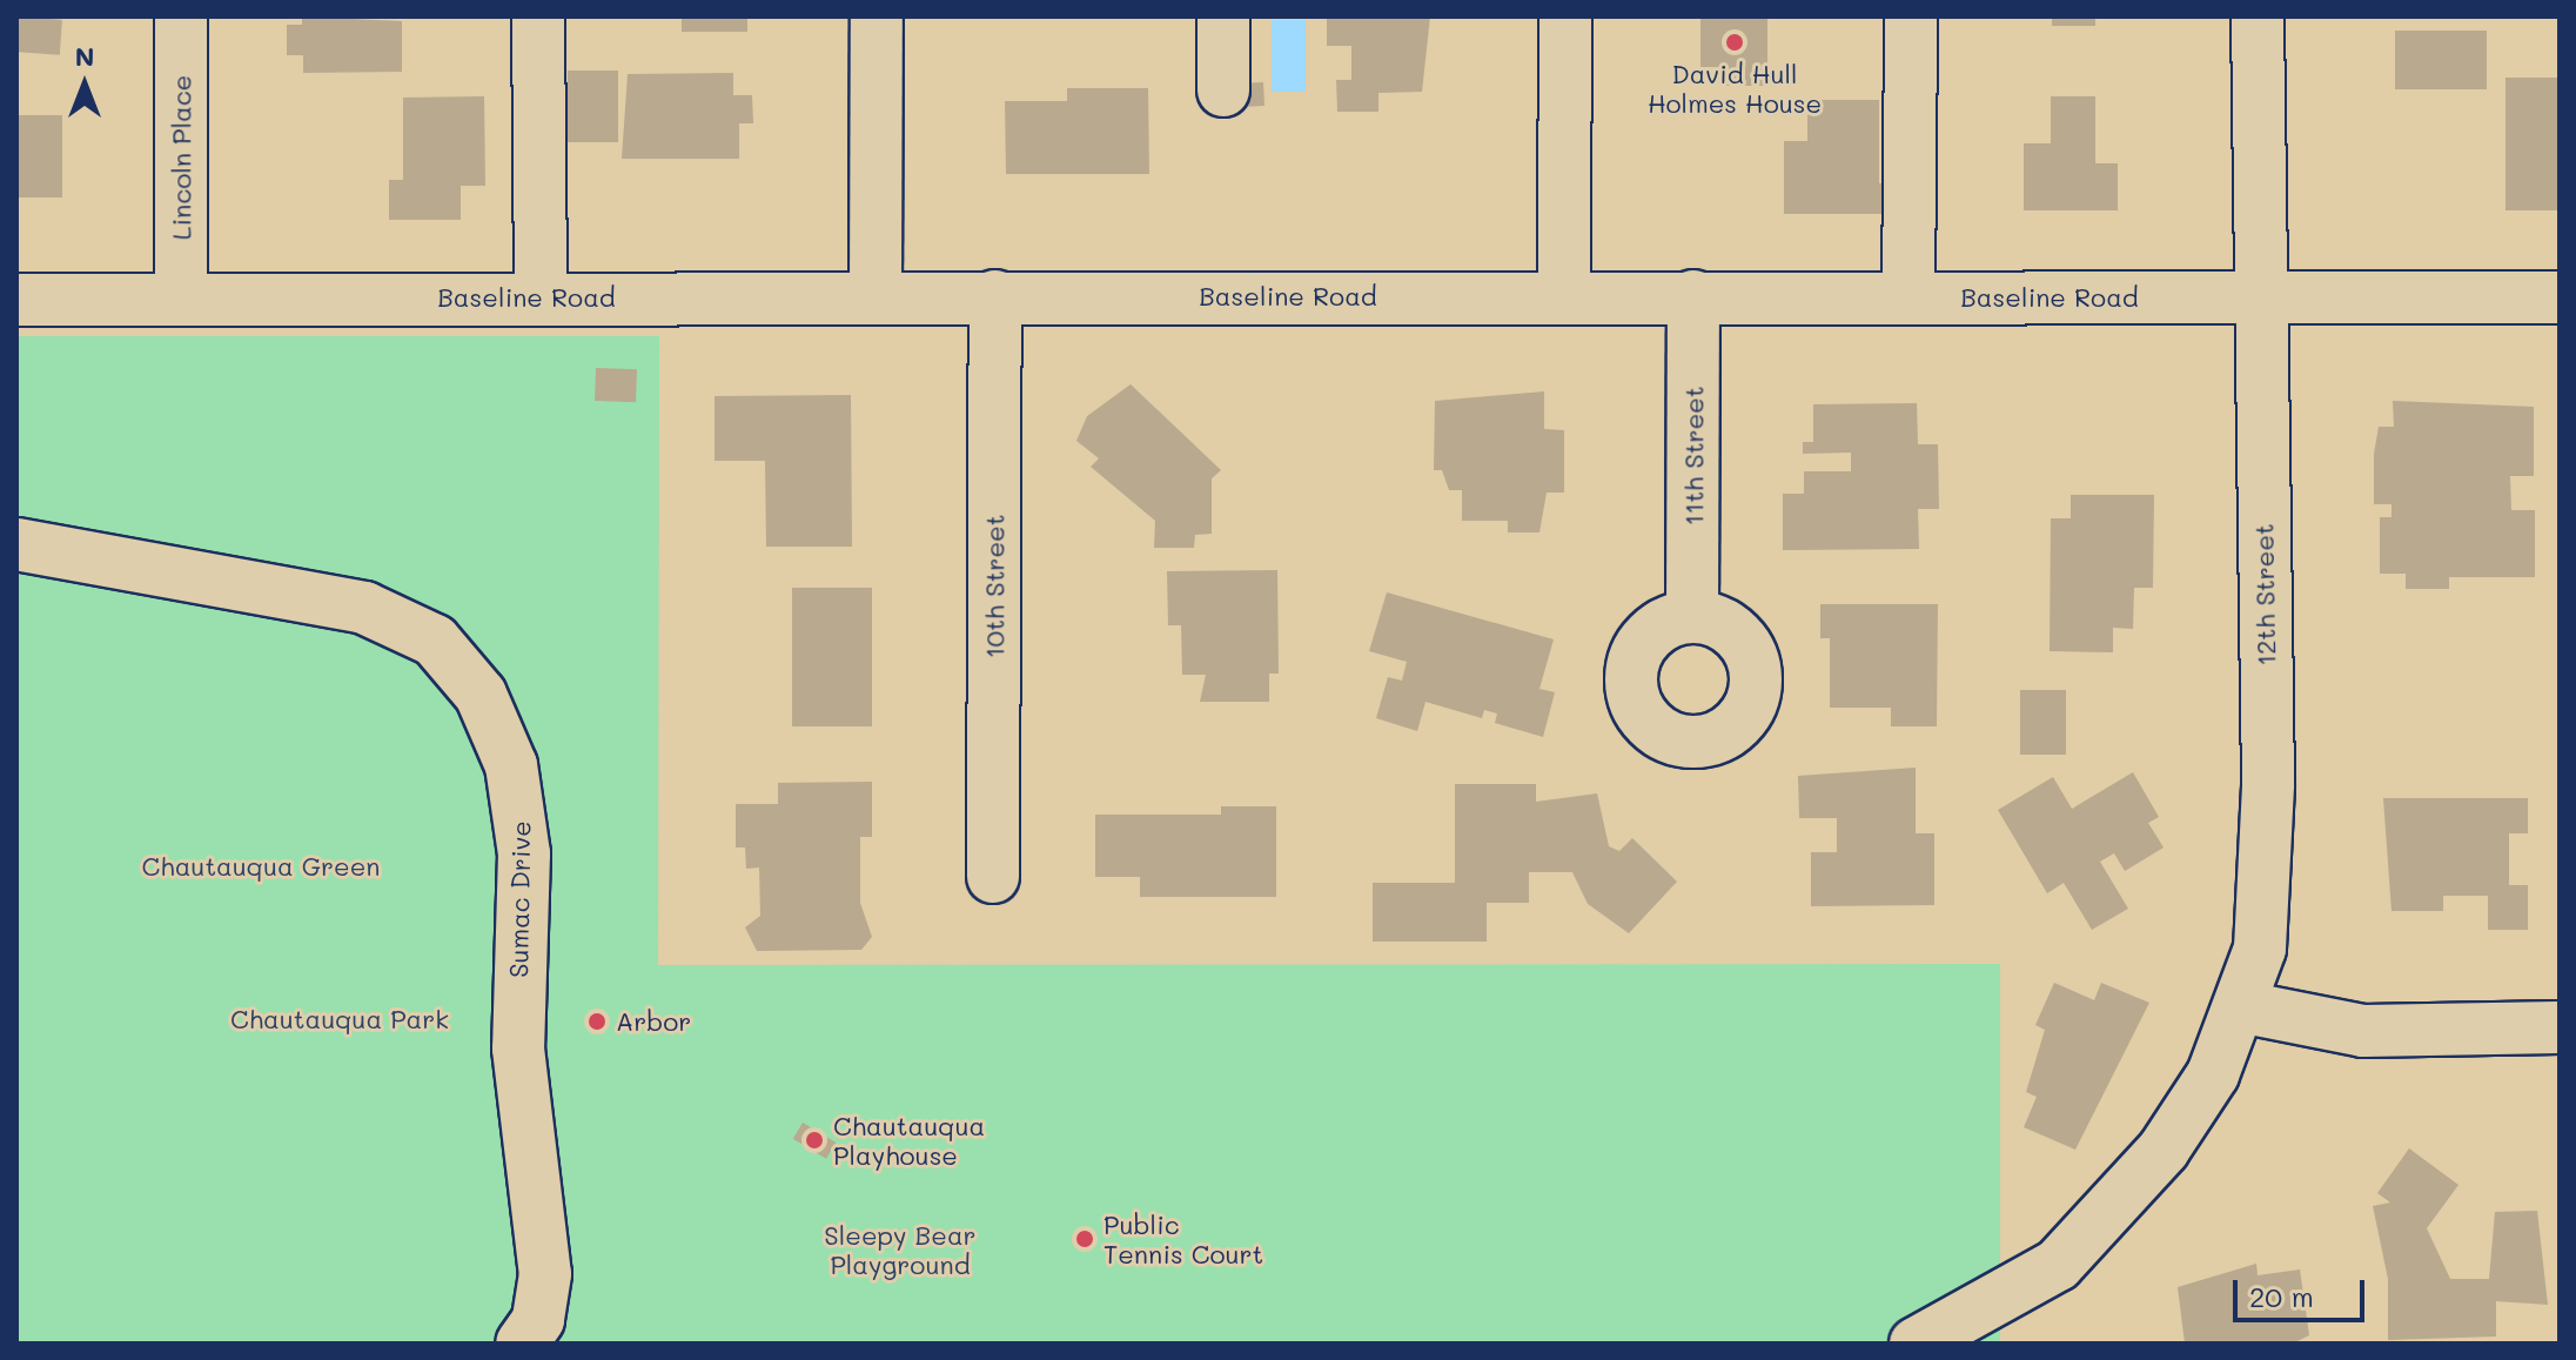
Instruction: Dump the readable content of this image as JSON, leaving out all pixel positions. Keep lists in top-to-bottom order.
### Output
{
  "streets": {
    "street": [
      "Lincoln Place",
      "Baseline Road",
      "11th Street",
      "10th Street",
      "12th Street",
      "Sumac Drive"
    ]
  },
  "crossings": [
    ["Lincoln Place", "Baseline Road"],
    ["Baseline Road", "11th Street"],
    ["Baseline Road", "10th Street"],
    ["Baseline Road", "12th Street"]
  ],
  "parks": ["Chautauqua Green", "Chautauqua Park", "Sleepy Bear Playground"],
  "places": [
    "David Hull Holmes House",
    "Arbor",
    "Chautauqua Playhouse",
    "Public Tennis Court"
  ],
  "scale_bar": "20 m",
  "north": "top"
}
